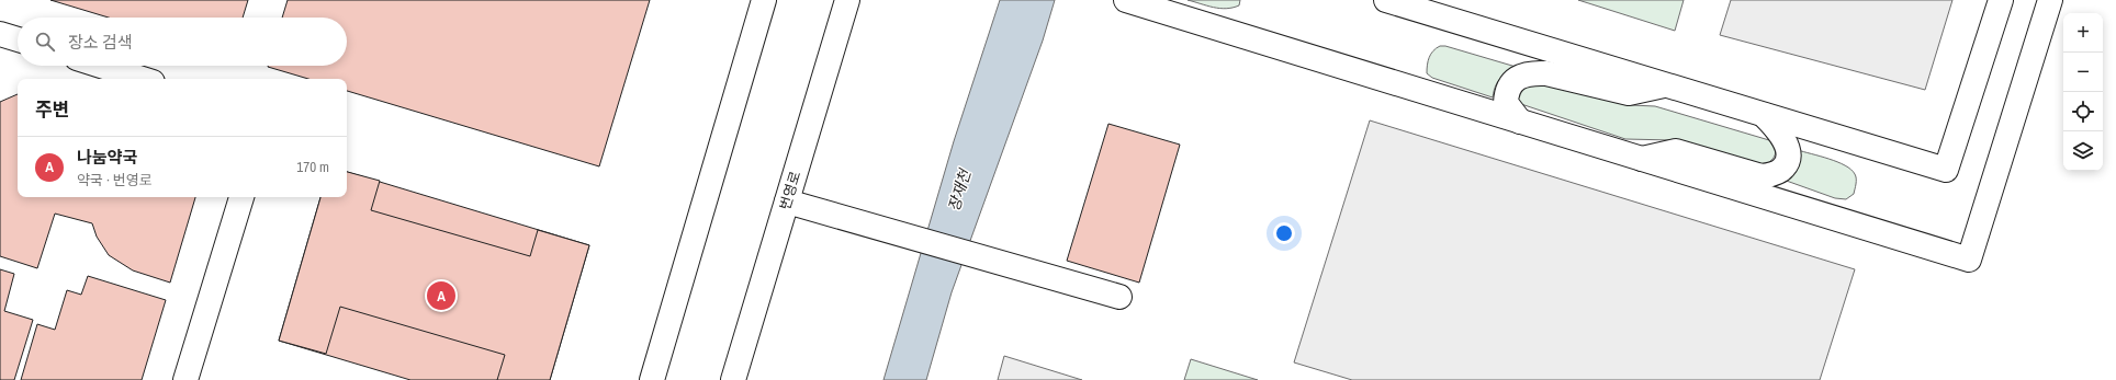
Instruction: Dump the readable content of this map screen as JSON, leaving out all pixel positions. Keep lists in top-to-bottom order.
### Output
{
  "streets": {
    "street": ["번영로"]
  },
  "water": ["장재천"],
  "page": {
    "map_buttons": ["+", "−"],
    "search": "장소 검색",
    "heading": "주변",
    "list": [
      {
        "mark": "A",
        "name": "나눔약국",
        "note": "약국 · 번영로",
        "value": "170 m"
      }
    ],
    "pins": "A"
  }
}
